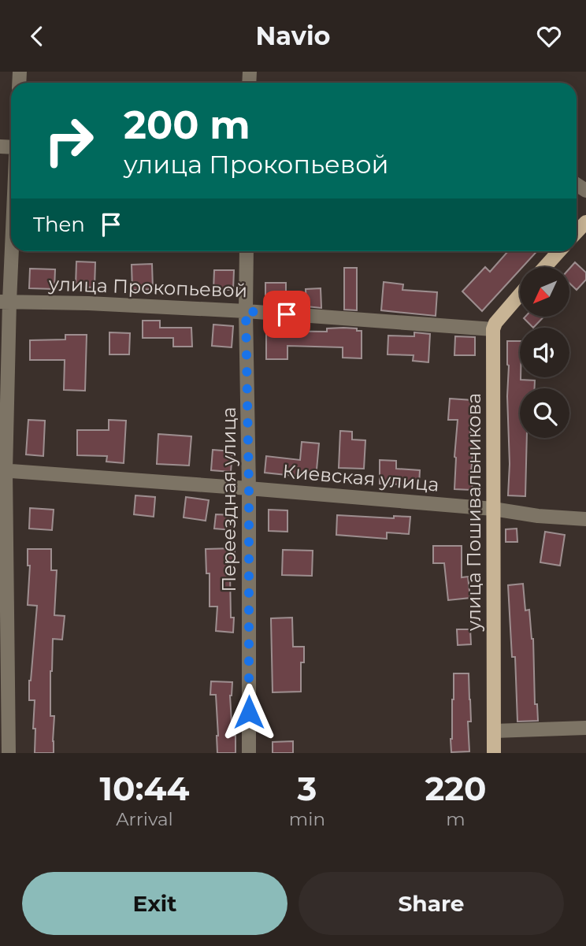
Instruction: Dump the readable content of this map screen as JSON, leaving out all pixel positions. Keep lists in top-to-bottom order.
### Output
{
  "streets": {
    "main road": ["улица Пошивальникова"],
    "lane": ["улица Прокопьевой", "Киевская улица", "Переездная улица"]
  },
  "crossings": [
    ["улица Прокопьевой", "Переездная улица"],
    ["улица Прокопьевой", "улица Пошивальникова"],
    ["Киевская улица", "Переездная улица"],
    ["Киевская улица", "улица Пошивальникова"]
  ],
  "north": "bottom left",
  "page": {
    "header": "Navio",
    "turn": ["200 m", "улица Прокопьевой"],
    "then": "Then",
    "eta": [
      "10:44",
      "Arrival",
      "3",
      "min",
      "220",
      "m"
    ],
    "buttons": ["Exit", "Share"]
  }
}
